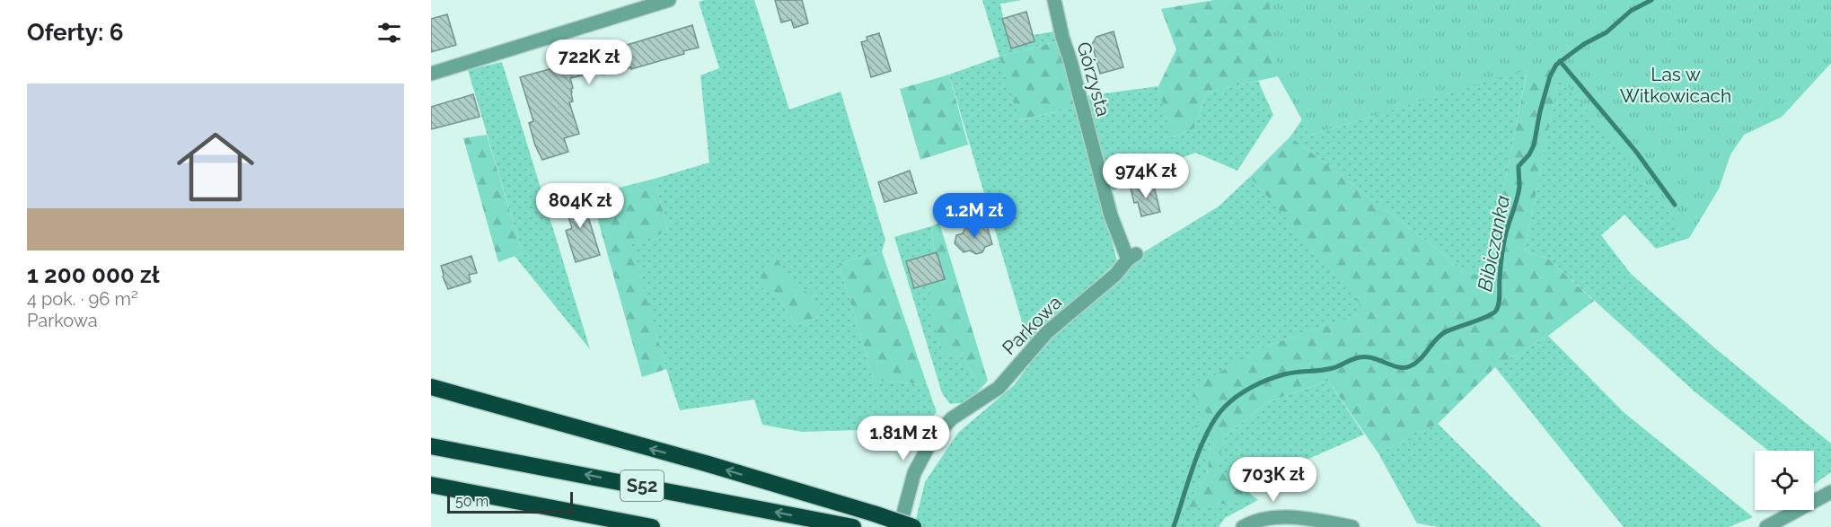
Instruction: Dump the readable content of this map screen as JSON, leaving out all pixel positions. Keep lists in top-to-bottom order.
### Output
{
  "streets": {
    "highway": ["S52"],
    "street": ["Górzysta", "Parkowa"]
  },
  "crossings": [
    ["Górzysta", "Parkowa"]
  ],
  "water": ["Bibiczanka"],
  "parks": ["Las w Witkowicach"],
  "scale_bar": "50 m",
  "page": {
    "heading": "Oferty: 6",
    "price": [
      "722K zł",
      "974K zł",
      "804K zł",
      "1.2M zł",
      "1.81M zł",
      "703K zł"
    ],
    "list": [
      {
        "name": "1 200 000 zł",
        "note": "4 pok. · 96 m² · Parkowa"
      }
    ],
    "scale": "50 m"
  }
}
